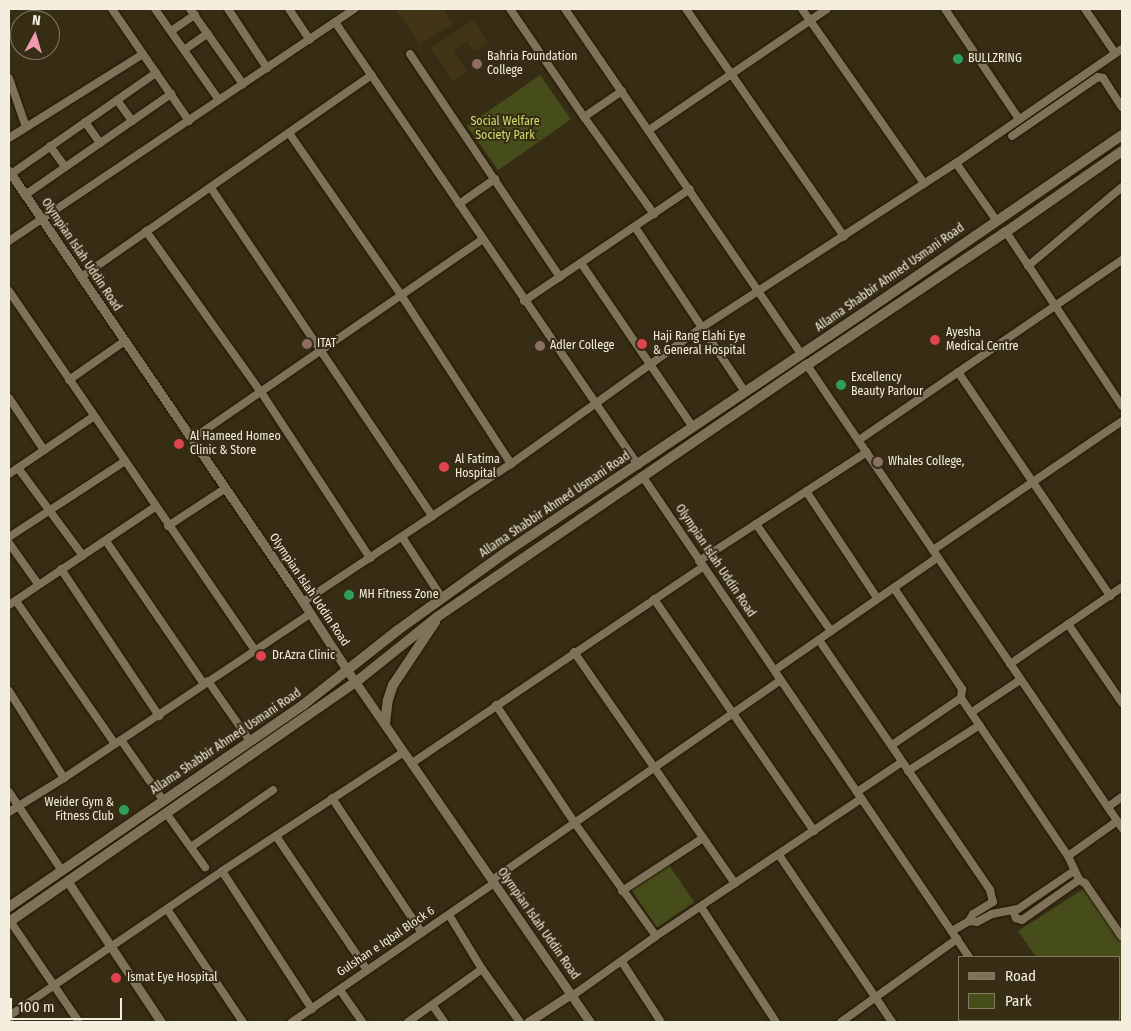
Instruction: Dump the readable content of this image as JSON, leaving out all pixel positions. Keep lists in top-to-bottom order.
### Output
{
  "streets": {
    "main road": ["Allama Shabbir Ahmed Usmani Road"],
    "street": ["Olympian Islah Uddin Road", "Gulshan e Iqbal Block 6"]
  },
  "crossings": [
    ["Olympian Islah Uddin Road", "Allama Shabbir Ahmed Usmani Road"],
    ["Olympian Islah Uddin Road", "Gulshan e Iqbal Block 6"]
  ],
  "parks": ["Social Welfare Society Park"],
  "places": [
    "BULLZRING",
    "Bahria Foundation College",
    "Ayesha Medical Centre",
    "ITAT",
    "Haji Rang Elahi Eye & General Hospital",
    "Adler College",
    "Excellency Beauty Parlour",
    "Al Hameed Homeo Clinic & Store",
    "Whales College,",
    "Al Fatima Hospital",
    "MH Fitness Zone",
    "Dr.Azra Clinic",
    "Weider Gym & Fitness Club",
    "Ismat Eye Hospital"
  ],
  "legend": ["Road", "Park"],
  "scale_bar": "100 m",
  "north": "top"
}
